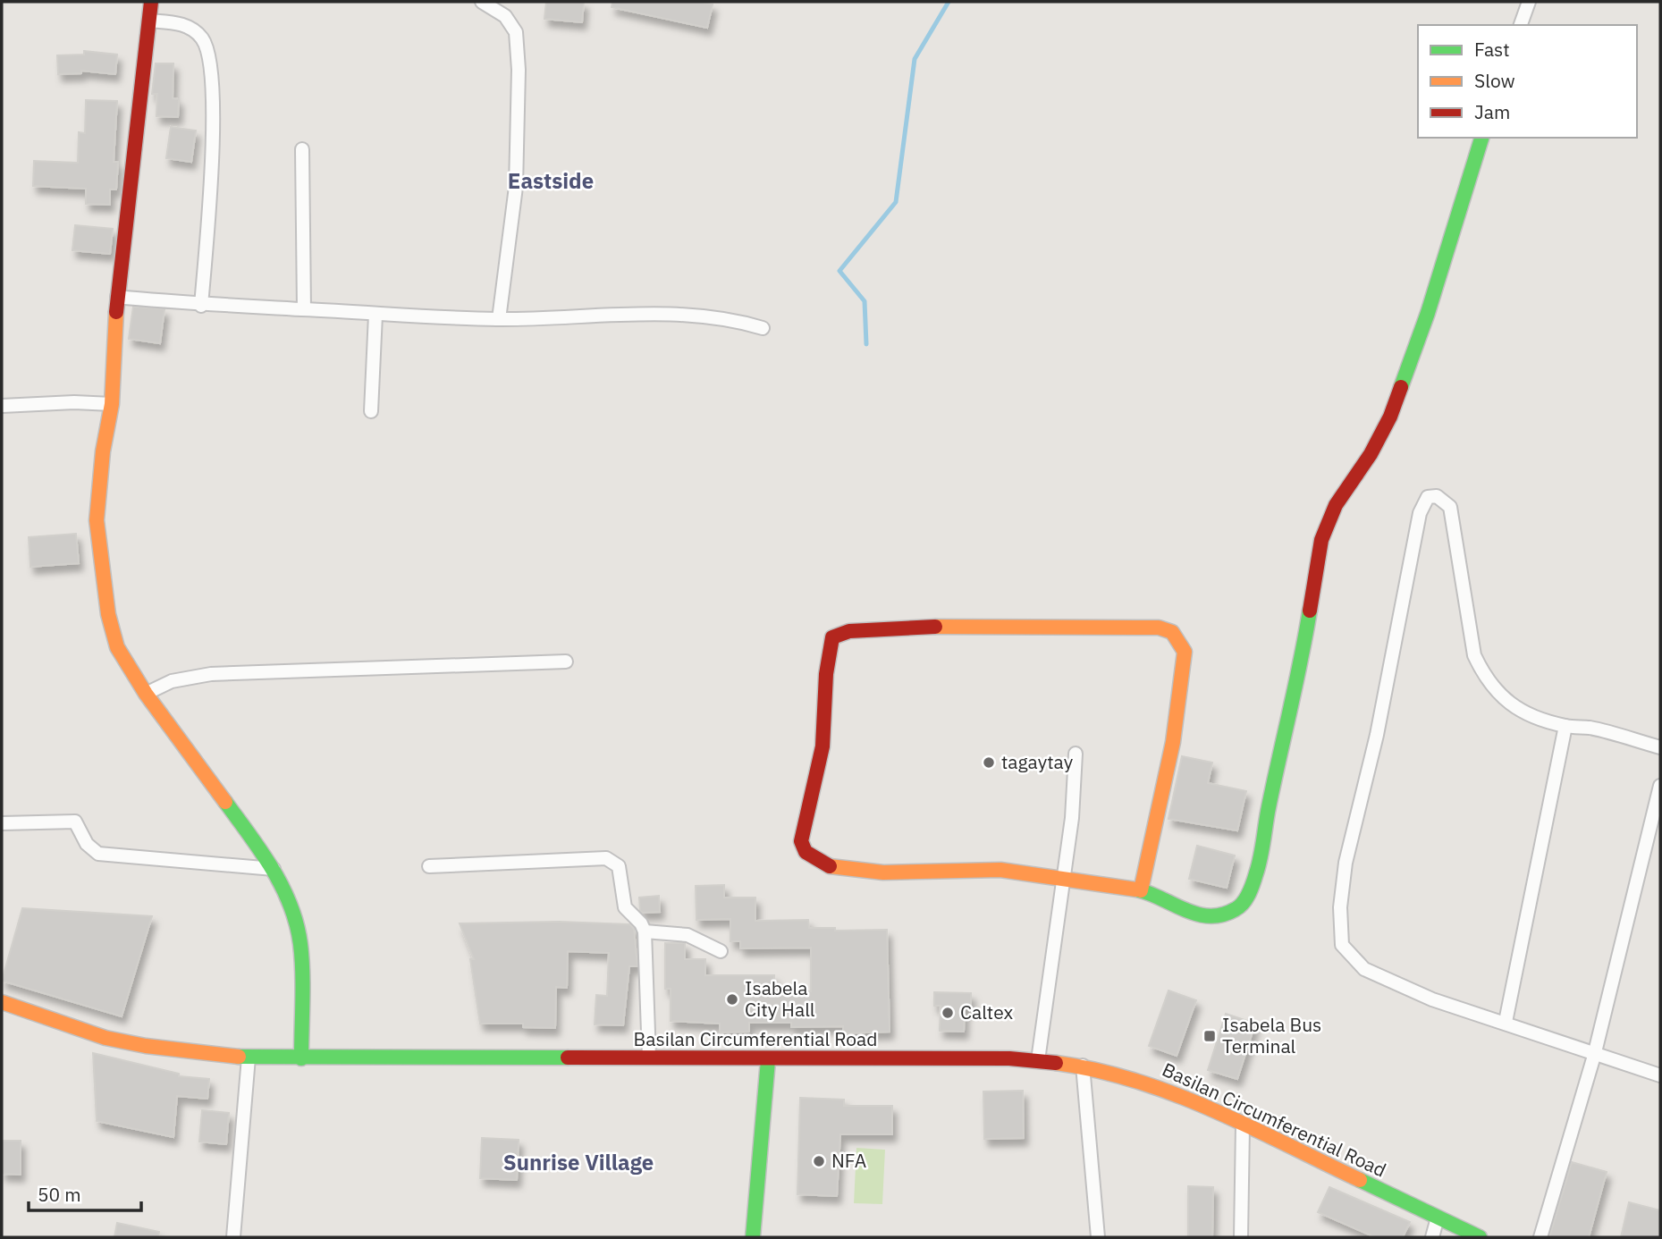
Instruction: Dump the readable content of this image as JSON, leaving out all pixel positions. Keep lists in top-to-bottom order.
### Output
{
  "streets": {
    "street": ["Basilan Circumferential Road"]
  },
  "districts": ["Eastside", "Sunrise Village"],
  "places": {
    "other": [
      "tagaytay",
      "Isabela City Hall",
      "Caltex",
      "NFA"
    ],
    "transit": ["Isabela Bus Terminal"]
  },
  "legend": ["Fast", "Slow", "Jam"],
  "scale_bar": "50 m"
}
